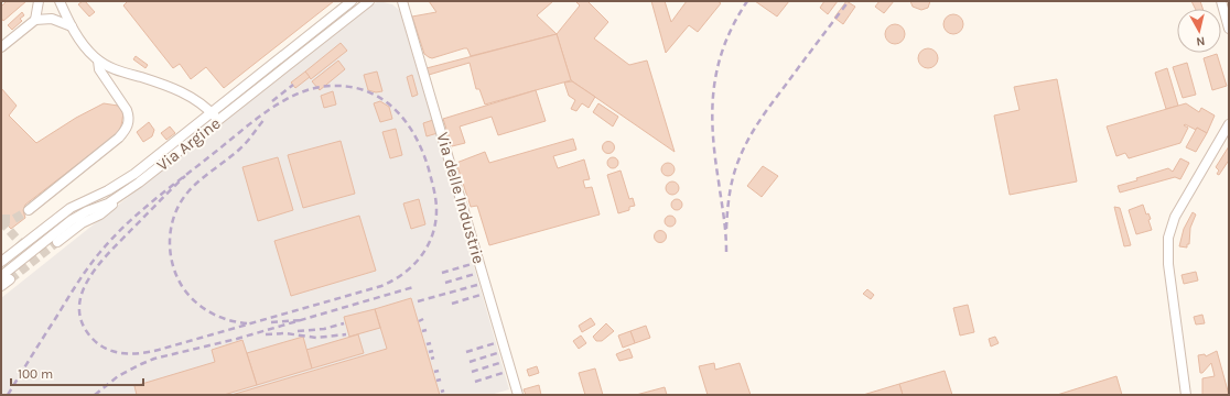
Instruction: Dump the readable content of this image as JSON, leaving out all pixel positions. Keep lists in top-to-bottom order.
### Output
{
  "streets": {
    "street": ["Via Argine", "Via delle Industrie"]
  },
  "scale_bar": "100 m",
  "north": "bottom"
}
